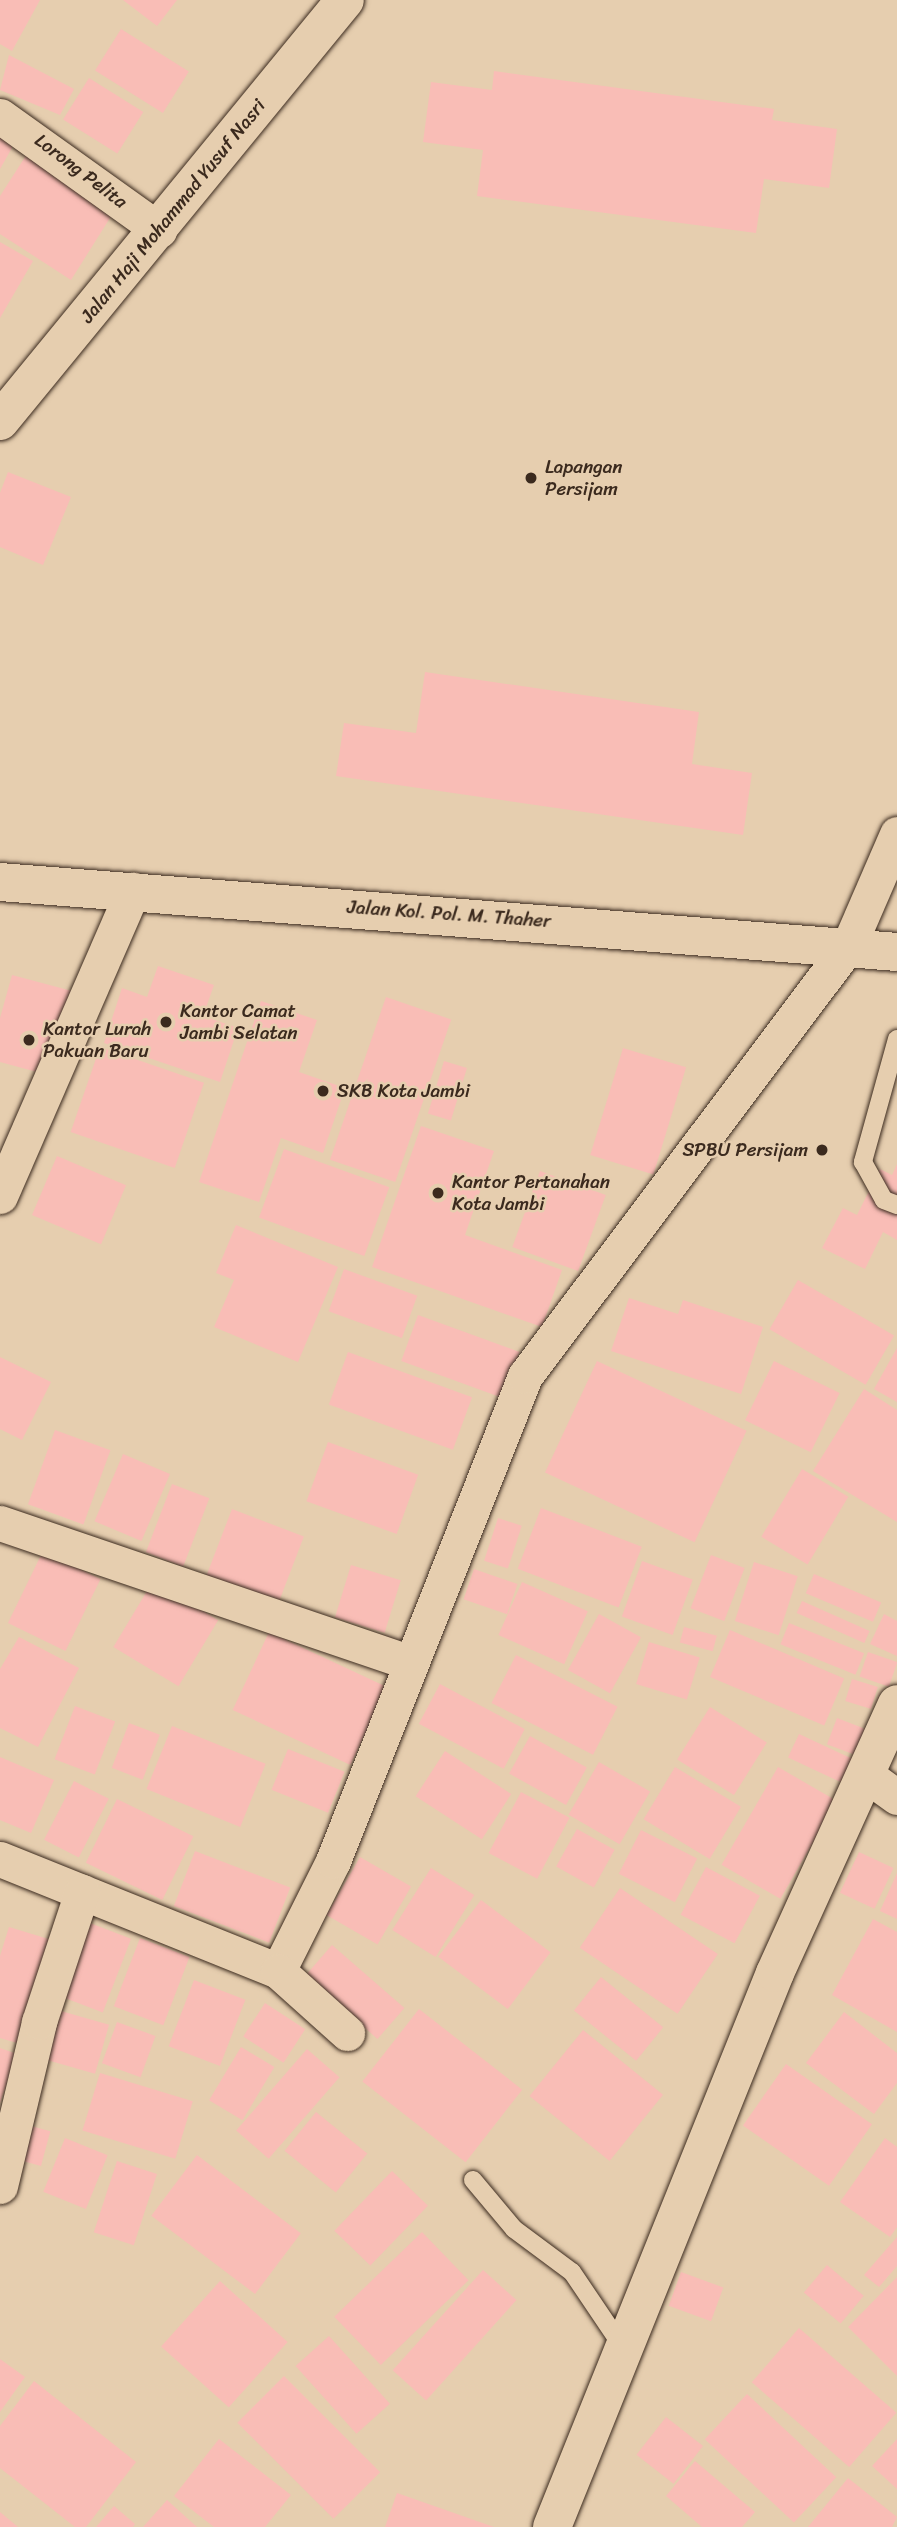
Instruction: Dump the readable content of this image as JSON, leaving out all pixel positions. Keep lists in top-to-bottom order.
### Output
{
  "streets": {
    "street": ["Lorong Pelita", "Jalan Haji Mohammad Yusuf Nasri", "Jalan Kol. Pol. M. Thaher"]
  },
  "crossings": [
    ["Lorong Pelita", "Jalan Haji Mohammad Yusuf Nasri"]
  ],
  "places": [
    "Lapangan Persijam",
    "Kantor Camat Jambi Selatan",
    "Kantor Lurah Pakuan Baru",
    "SKB Kota Jambi",
    "SPBU Persijam",
    "Kantor Pertanahan Kota Jambi"
  ]
}
